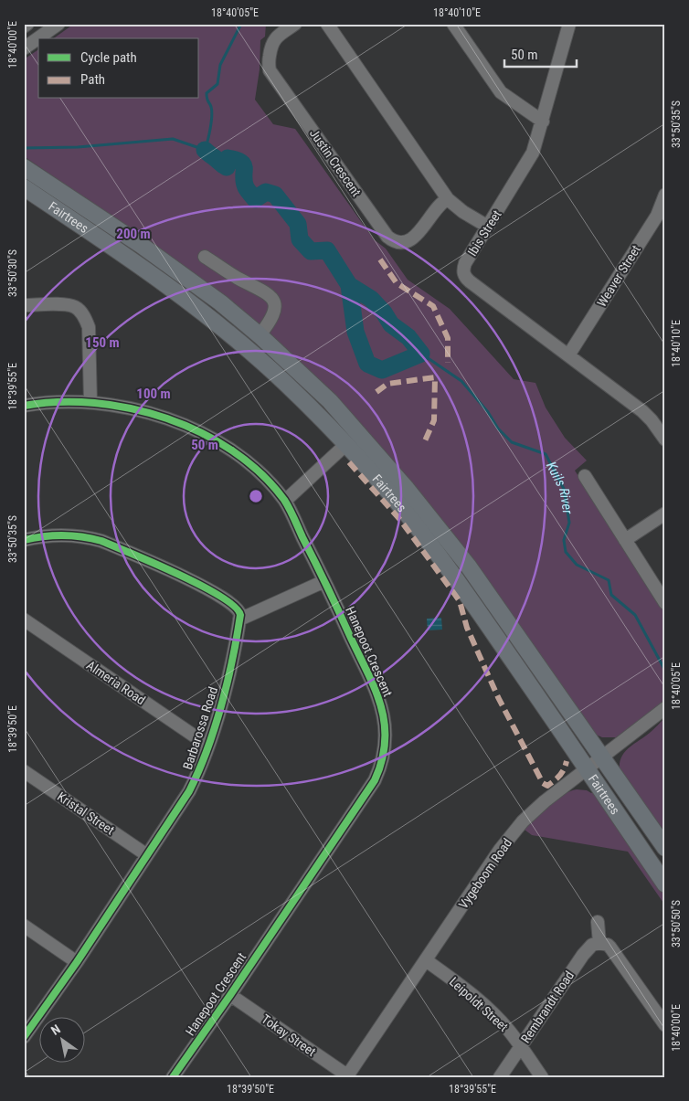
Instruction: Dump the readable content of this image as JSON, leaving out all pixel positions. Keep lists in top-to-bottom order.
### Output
{
  "streets": {
    "main road": ["Fairtrees"],
    "street": [
      "Justin Crescent",
      "Ibis Street",
      "Weaver Street",
      "Hanepoot Crescent",
      "Almeria Road",
      "Barbarossa Road",
      "Kristal Street",
      "Vygeboom Road",
      "Leipoldt Street",
      "Rembrandt Road",
      "Tokay Street"
    ]
  },
  "crossings": [
    ["Fairtrees", "Vygeboom Road"],
    ["Ibis Street", "Weaver Street"],
    ["Hanepoot Crescent", "Tokay Street"],
    ["Almeria Road", "Barbarossa Road"],
    ["Barbarossa Road", "Kristal Street"],
    ["Vygeboom Road", "Leipoldt Street"],
    ["Vygeboom Road", "Tokay Street"],
    ["Leipoldt Street", "Rembrandt Road"]
  ],
  "water": ["Kuils River"],
  "legend": ["Cycle path", "Path"],
  "scale_bar": "50 m",
  "north": "top left",
  "coordinates": [
    "18°40'05\"E",
    "18°40'10\"E",
    "18°40'00\"E",
    "33°50'35\"S",
    "33°50'30\"S",
    "18°39'55\"E",
    "18°39'50\"E",
    "33°50'50\"S"
  ],
  "rings": [
    "200 m",
    "150 m",
    "100 m",
    "50 m"
  ]
}
